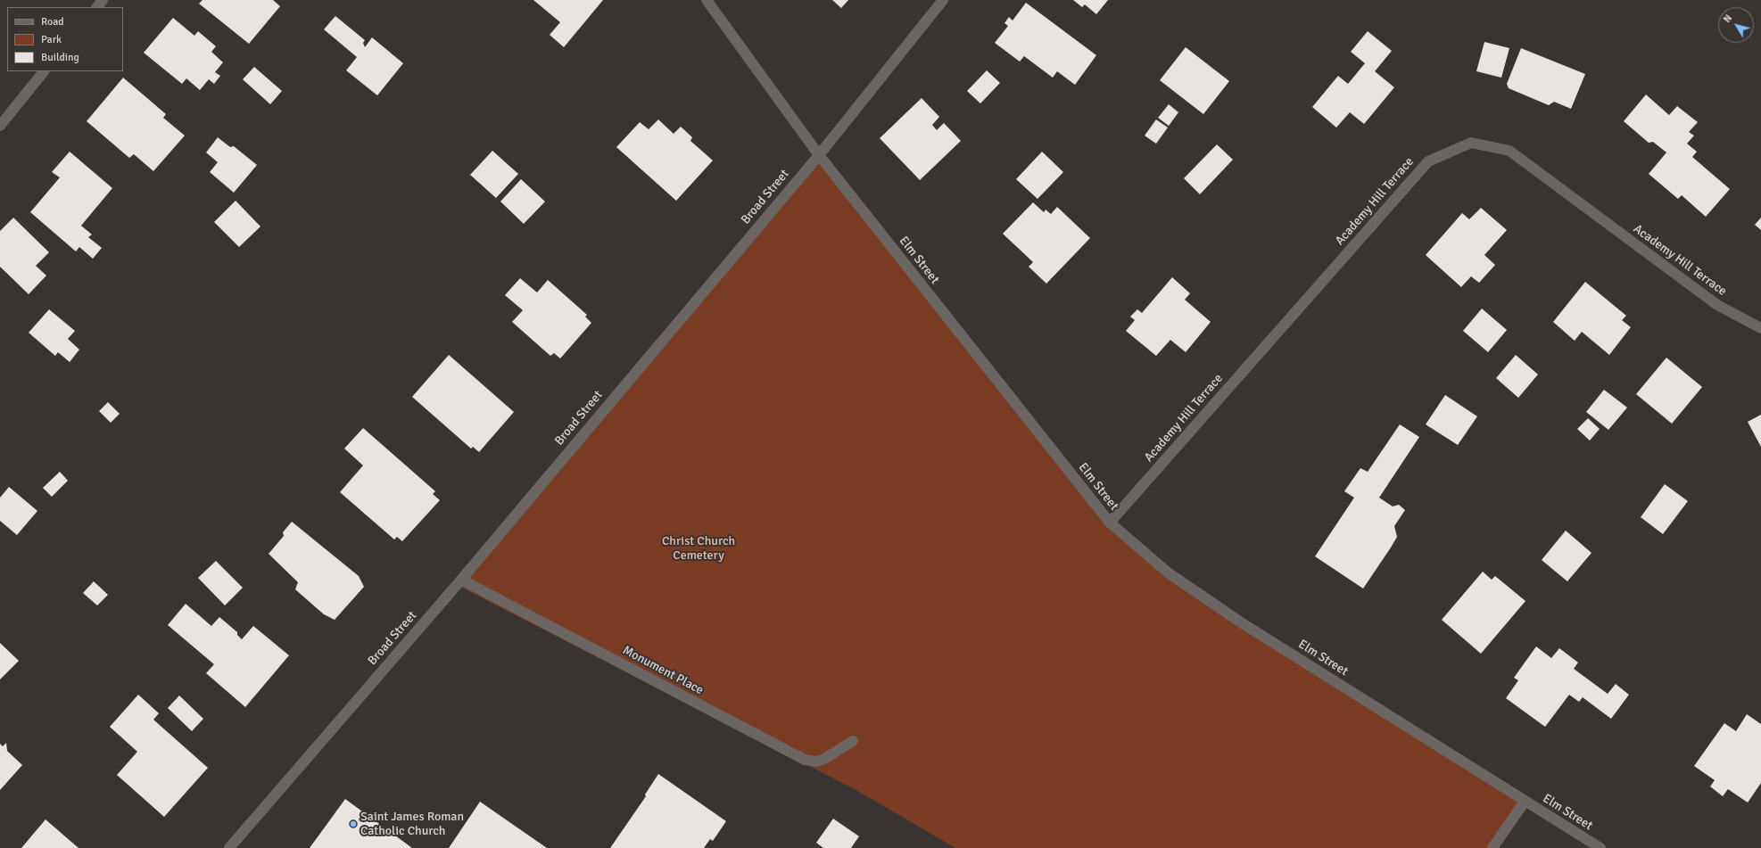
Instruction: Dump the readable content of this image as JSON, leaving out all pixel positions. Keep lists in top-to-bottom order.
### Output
{
  "streets": {
    "street": [
      "Broad Street",
      "Academy Hill Terrace",
      "Elm Street",
      "Monument Place"
    ]
  },
  "crossings": [
    ["Broad Street", "Elm Street"],
    ["Broad Street", "Monument Place"],
    ["Academy Hill Terrace", "Elm Street"]
  ],
  "parks": ["Christ Church Cemetery"],
  "places": ["Saint James Roman Catholic Church"],
  "legend": ["Road", "Park", "Building"],
  "north": "top left"
}
